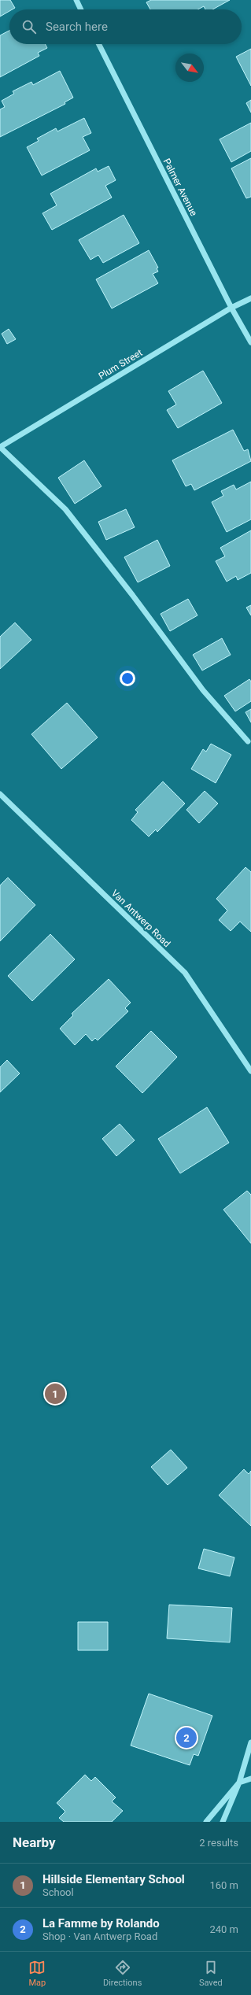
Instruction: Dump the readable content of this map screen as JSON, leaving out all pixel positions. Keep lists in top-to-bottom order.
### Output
{
  "streets": {
    "street": ["Palmer Avenue", "Plum Street", "Van Antwerp Road"]
  },
  "crossings": [
    ["Palmer Avenue", "Plum Street"]
  ],
  "north": "bottom right",
  "page": {
    "search": "Search here",
    "pins": ["1", "2"],
    "heading": ["Nearby", "2 results"],
    "list": [
      {
        "mark": "1",
        "name": "Hillside Elementary School",
        "note": "School",
        "value": "160 m"
      },
      {
        "mark": "2",
        "name": "La Famme by Rolando",
        "note": "Shop · Van Antwerp Road",
        "value": "240 m"
      }
    ],
    "nav": ["Map", "Directions", "Saved"]
  }
}
